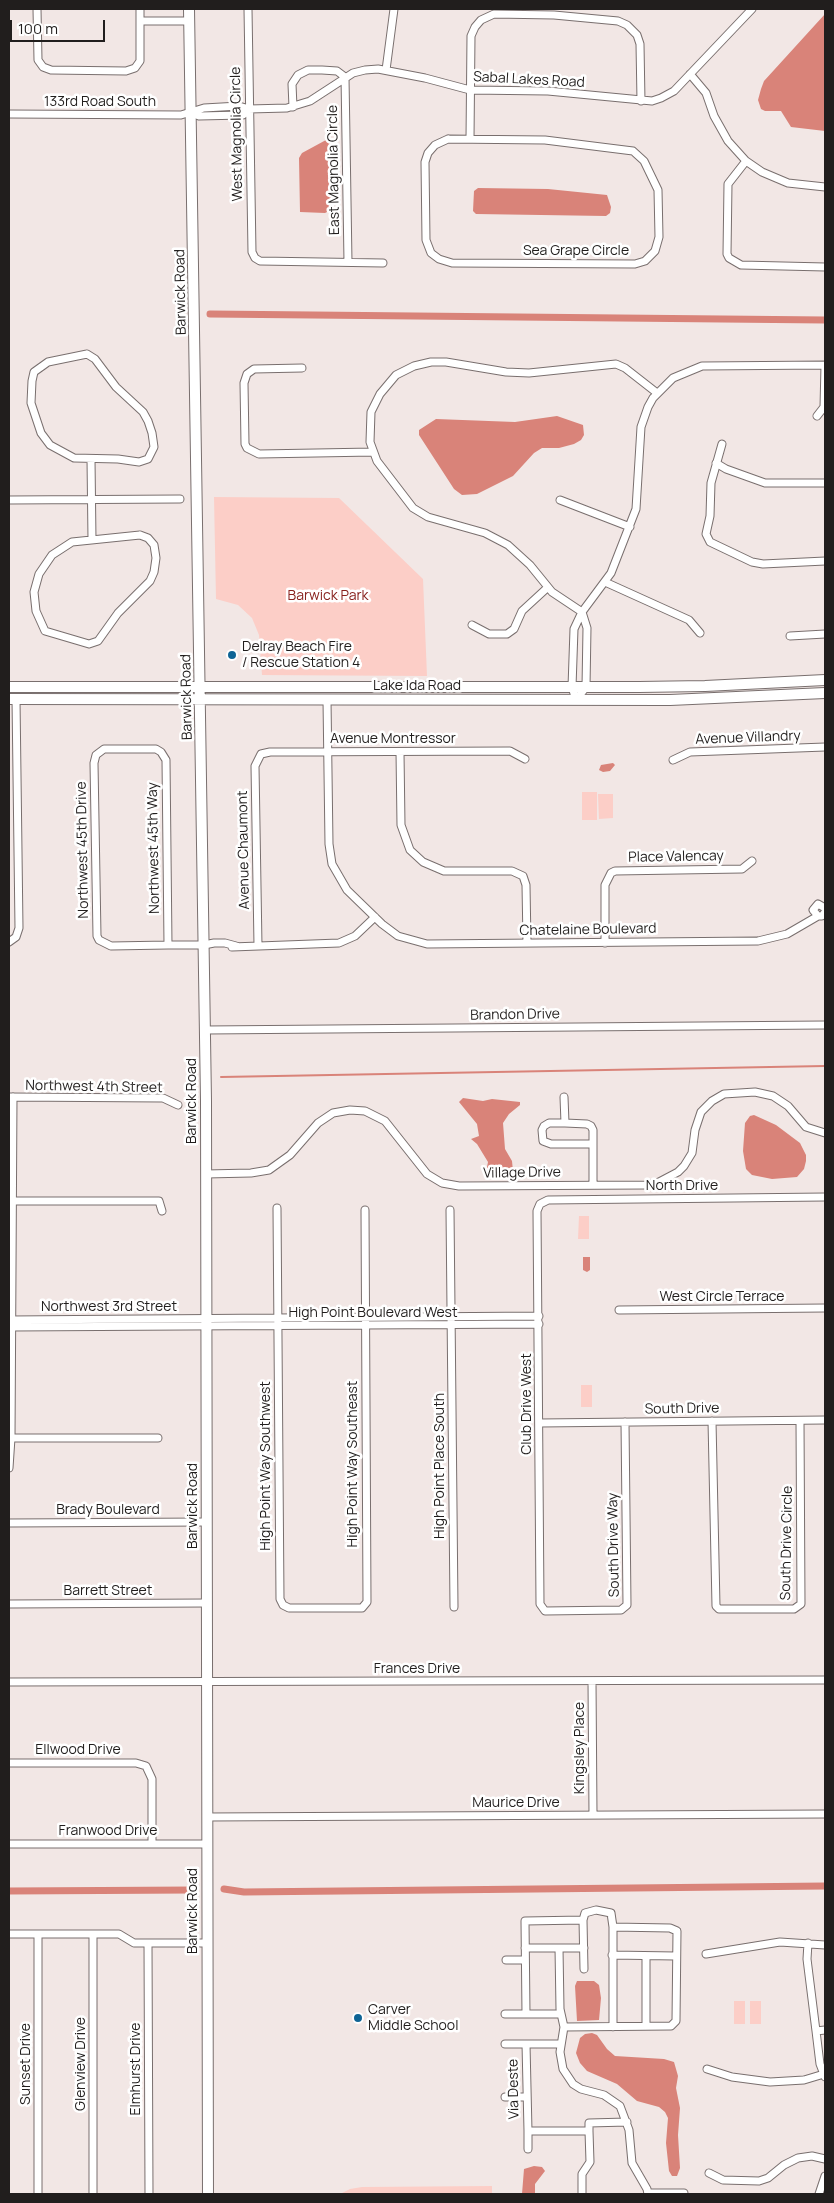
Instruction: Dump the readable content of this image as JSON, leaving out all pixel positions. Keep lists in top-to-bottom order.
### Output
{
  "streets": {
    "street": [
      "Sabal Lakes Road",
      "133rd Road South",
      "West Magnolia Circle",
      "East Magnolia Circle",
      "Sea Grape Circle",
      "Barwick Road",
      "Lake Ida Road",
      "Avenue Villandry",
      "Avenue Montressor",
      "Northwest 45th Way",
      "Northwest 45th Drive",
      "Avenue Chaumont",
      "Place Valencay",
      "Chatelaine Boulevard",
      "Brandon Drive",
      "Northwest 4th Street",
      "Village Drive",
      "North Drive",
      "West Circle Terrace",
      "Northwest 3rd Street",
      "High Point Boulevard West",
      "Club Drive West",
      "South Drive",
      "High Point Way Southeast",
      "High Point Way Southwest",
      "High Point Place South",
      "Brady Boulevard",
      "South Drive Circle",
      "South Drive Way",
      "Barrett Street",
      "Frances Drive",
      "Kingsley Place",
      "Ellwood Drive",
      "Maurice Drive",
      "Franwood Drive",
      "Sunset Drive",
      "Glenview Drive",
      "Elmhurst Drive",
      "Via Deste"
    ]
  },
  "crossings": [
    ["Sabal Lakes Road", "133rd Road South"],
    ["Sabal Lakes Road", "West Magnolia Circle"],
    ["Sabal Lakes Road", "East Magnolia Circle"],
    ["Sabal Lakes Road", "Barwick Road"],
    ["133rd Road South", "Barwick Road"],
    ["West Magnolia Circle", "East Magnolia Circle"],
    ["Barwick Road", "Lake Ida Road"],
    ["Barwick Road", "Brandon Drive"],
    ["Barwick Road", "Village Drive"],
    ["Barwick Road", "Northwest 3rd Street"],
    ["Barwick Road", "High Point Boulevard West"],
    ["Barwick Road", "Brady Boulevard"],
    ["Barwick Road", "Barrett Street"],
    ["Barwick Road", "Frances Drive"],
    ["Barwick Road", "Maurice Drive"],
    ["Barwick Road", "Franwood Drive"],
    ["Lake Ida Road", "Chatelaine Boulevard"],
    ["Avenue Montressor", "Avenue Chaumont"],
    ["Avenue Montressor", "Chatelaine Boulevard"],
    ["Northwest 45th Way", "Northwest 45th Drive"],
    ["Place Valencay", "Chatelaine Boulevard"],
    ["North Drive", "Club Drive West"],
    ["Northwest 3rd Street", "High Point Boulevard West"],
    ["High Point Boulevard West", "Club Drive West"],
    ["High Point Boulevard West", "High Point Way Southeast"],
    ["High Point Boulevard West", "High Point Way Southwest"],
    ["High Point Boulevard West", "High Point Place South"],
    ["Club Drive West", "South Drive"],
    ["Club Drive West", "South Drive Way"],
    ["South Drive", "South Drive Circle"],
    ["South Drive", "South Drive Way"],
    ["High Point Way Southeast", "High Point Way Southwest"],
    ["Frances Drive", "Kingsley Place"],
    ["Kingsley Place", "Maurice Drive"],
    ["Ellwood Drive", "Franwood Drive"]
  ],
  "parks": ["Barwick Park"],
  "places": ["Delray Beach Fire / Rescue Station 4", "Carver Middle School"],
  "scale_bar": "100 m"
}
